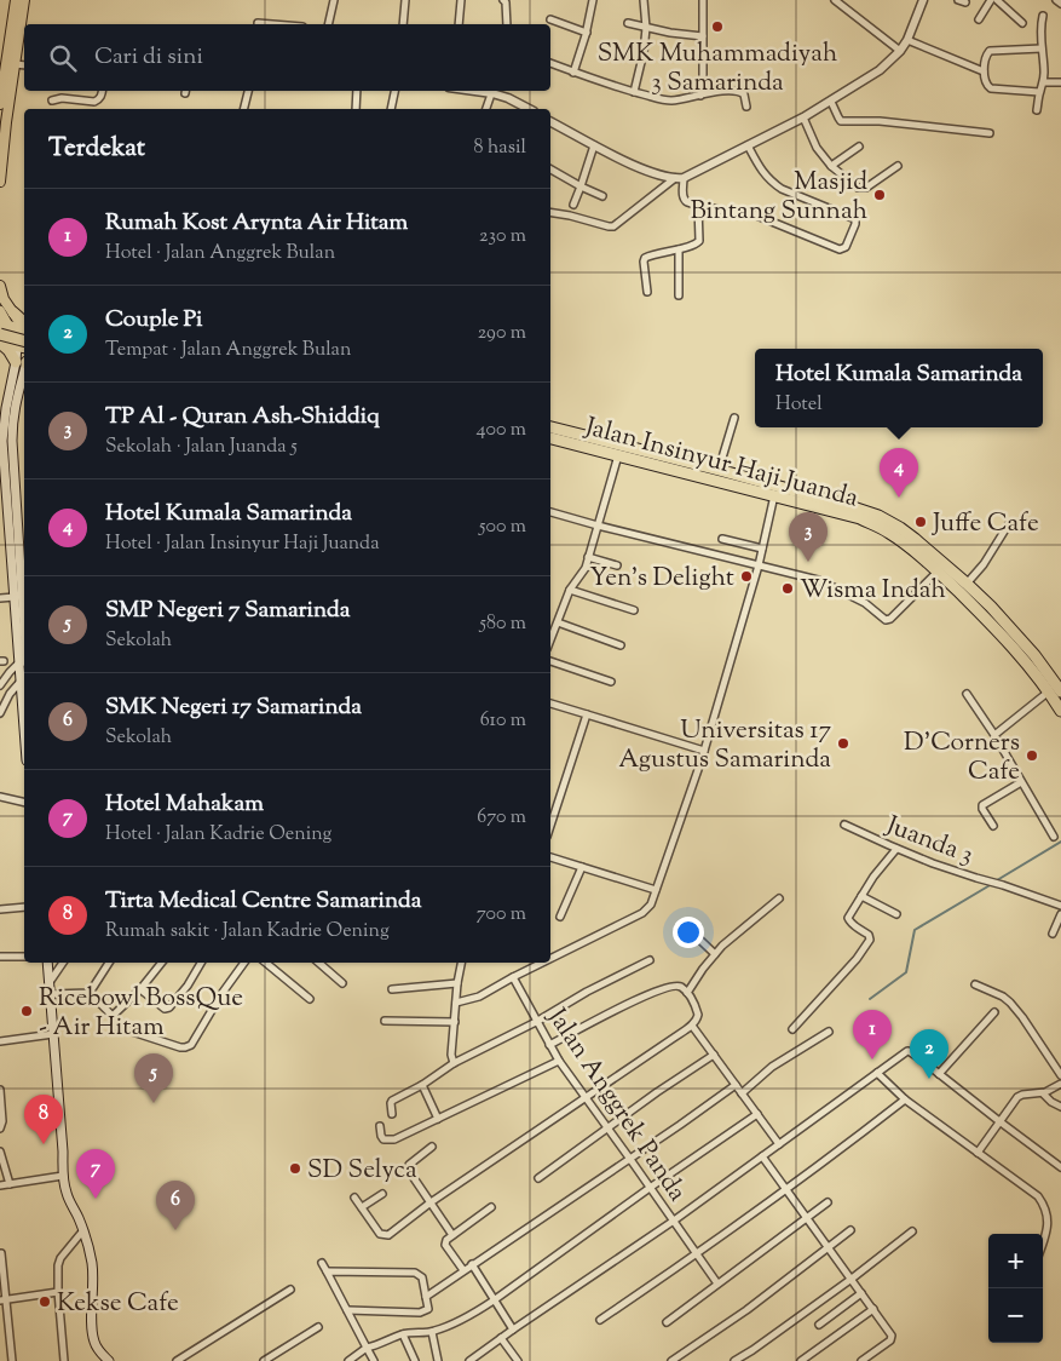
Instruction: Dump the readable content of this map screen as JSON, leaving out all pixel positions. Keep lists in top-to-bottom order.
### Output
{
  "streets": {
    "highway": ["Jalan Insinyur Haji Juanda"],
    "street": ["Juanda 3", "Jalan Anggrek Panda"]
  },
  "places": [
    "SMK Muhammadiyah 3 Samarinda",
    "Masjid Bintang Sunnah",
    "Juffe Cafe",
    "Yen's Delight",
    "Wisma Indah",
    "Universitas 17 Agustus Samarinda",
    "D'Corners Cafe",
    "Ricebowl BossQue - Air Hitam",
    "SD Selyca",
    "Kekse Cafe"
  ],
  "page": {
    "search": "Cari di sini",
    "heading": ["Terdekat", "8 hasil"],
    "list": [
      {
        "mark": "1",
        "name": "Rumah Kost Arynta Air Hitam",
        "note": "Hotel · Jalan Anggrek Bulan",
        "value": "230 m"
      },
      {
        "mark": "2",
        "name": "Couple Pi",
        "note": "Tempat · Jalan Anggrek Bulan",
        "value": "290 m"
      },
      {
        "mark": "3",
        "name": "TP Al - Quran Ash-Shiddiq",
        "note": "Sekolah · Jalan Juanda 5",
        "value": "400 m"
      },
      {
        "mark": "4",
        "name": "Hotel Kumala Samarinda",
        "note": "Hotel · Jalan Insinyur Haji Juanda",
        "value": "500 m"
      },
      {
        "mark": "5",
        "name": "SMP Negeri 7 Samarinda",
        "note": "Sekolah",
        "value": "580 m"
      },
      {
        "mark": "6",
        "name": "SMK Negeri 17 Samarinda",
        "note": "Sekolah",
        "value": "610 m"
      },
      {
        "mark": "7",
        "name": "Hotel Mahakam",
        "note": "Hotel · Jalan Kadrie Oening",
        "value": "670 m"
      },
      {
        "mark": "8",
        "name": "Tirta Medical Centre Samarinda",
        "note": "Rumah sakit · Jalan Kadrie Oening",
        "value": "700 m"
      }
    ],
    "popup": ["Hotel Kumala Samarinda", "Hotel"],
    "pins": [
      "4",
      "3",
      "1",
      "2",
      "5",
      "8",
      "7",
      "6"
    ],
    "map_buttons": ["+", "−"]
  }
}
